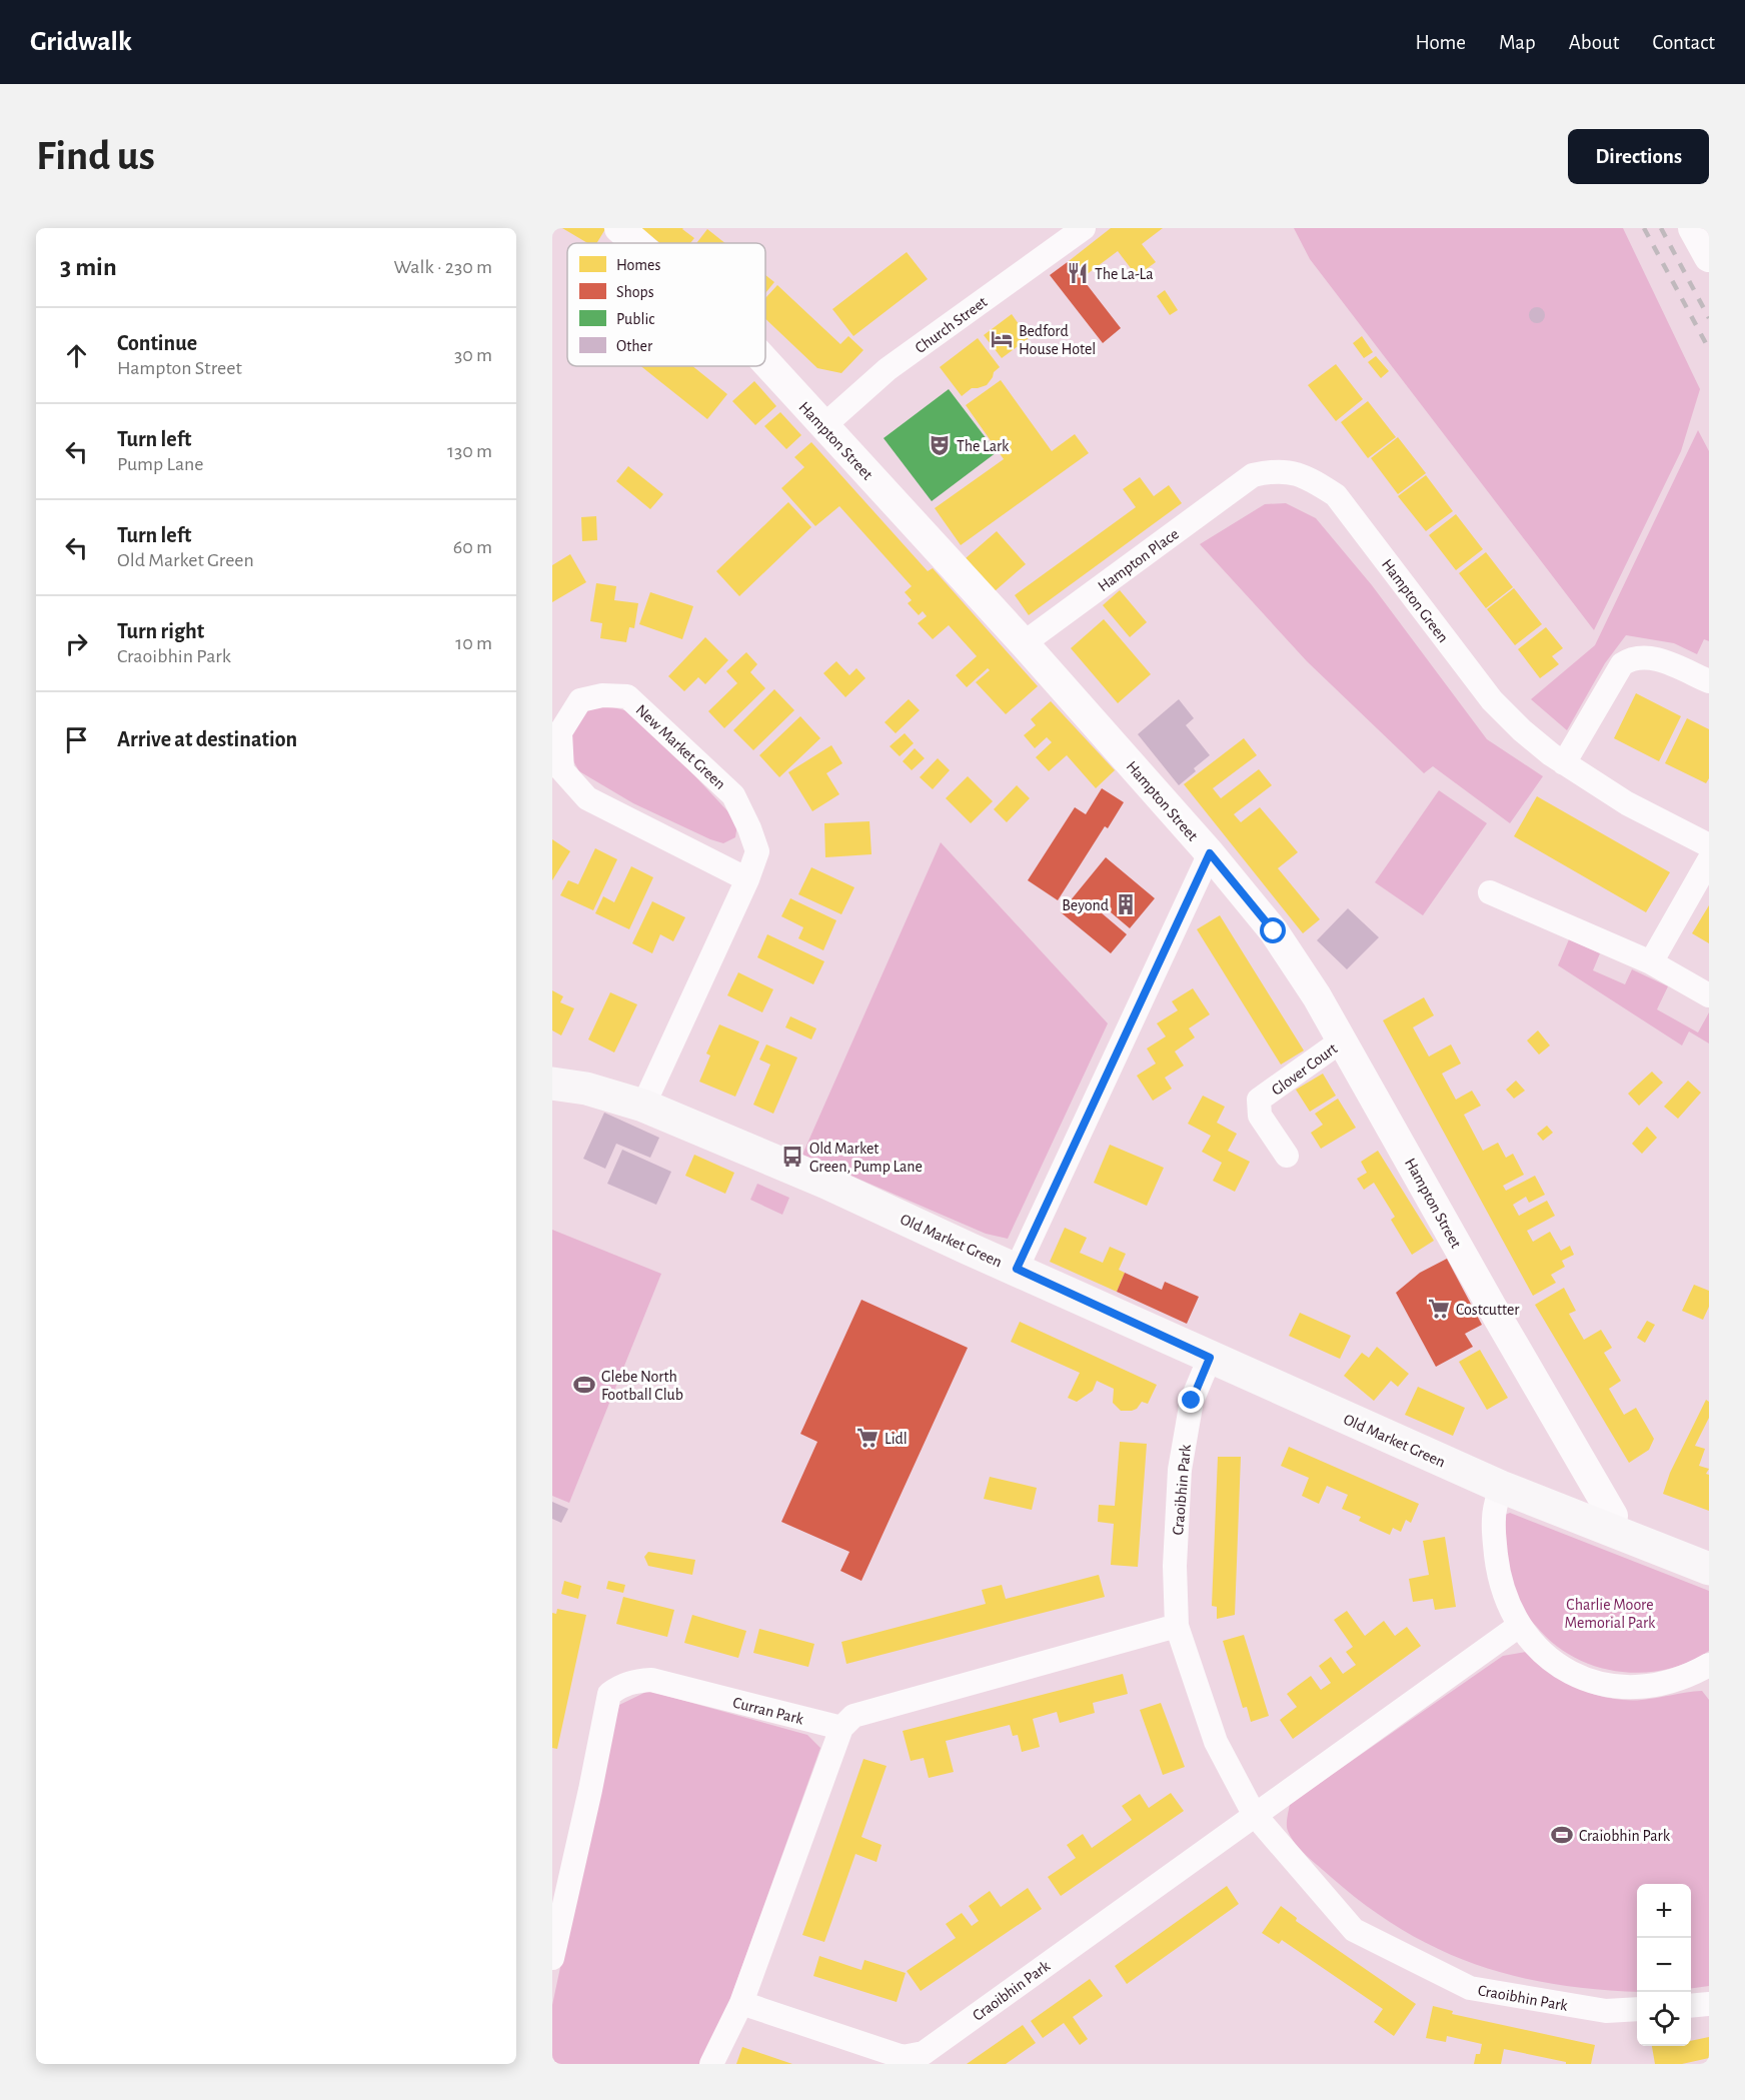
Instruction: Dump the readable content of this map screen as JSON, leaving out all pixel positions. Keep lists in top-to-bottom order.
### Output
{
  "streets": {
    "main road": ["Old Market Green"],
    "street": [
      "Church Street",
      "Hampton Street",
      "Hampton Place",
      "Hampton Green",
      "New Market Green",
      "Glover Court",
      "Craoibhin Park",
      "Curran Park"
    ]
  },
  "crossings": [
    ["Church Street", "Hampton Street"],
    ["Hampton Street", "Hampton Place"],
    ["Hampton Street", "Glover Court"],
    ["Hampton Street", "Old Market Green"],
    ["Hampton Place", "Hampton Green"],
    ["New Market Green", "Old Market Green"],
    ["Old Market Green", "Craoibhin Park"]
  ],
  "parks": ["Charlie Moore Memorial Park"],
  "places": {
    "restaurant": ["The La-La"],
    "hotel": ["Bedford House Hotel"],
    "theatre": ["The Lark"],
    "building": ["Beyond"],
    "bus stop": ["Old Market Green, Pump Lane"],
    "supermarket": ["Costcutter", "Lidl"],
    "sports": ["Glebe North Football Club", "Craiobhin Park"]
  },
  "legend": [
    "Homes",
    "Shops",
    "Public",
    "Other"
  ],
  "page": {
    "header": "Gridwalk",
    "nav": [
      "Home",
      "Map",
      "About",
      "Contact"
    ],
    "buttons": "Directions",
    "title": "Find us",
    "heading": ["3 min", "Walk · 230 m"],
    "list": [
      ["Continue", "Hampton Street", "30 m"],
      ["Turn left", "Pump Lane", "130 m"],
      ["Turn left", "Old Market Green", "60 m"],
      ["Turn right", "Craoibhin Park", "10 m"],
      "Arrive at destination"
    ],
    "map_buttons": ["+", "−"]
  }
}
